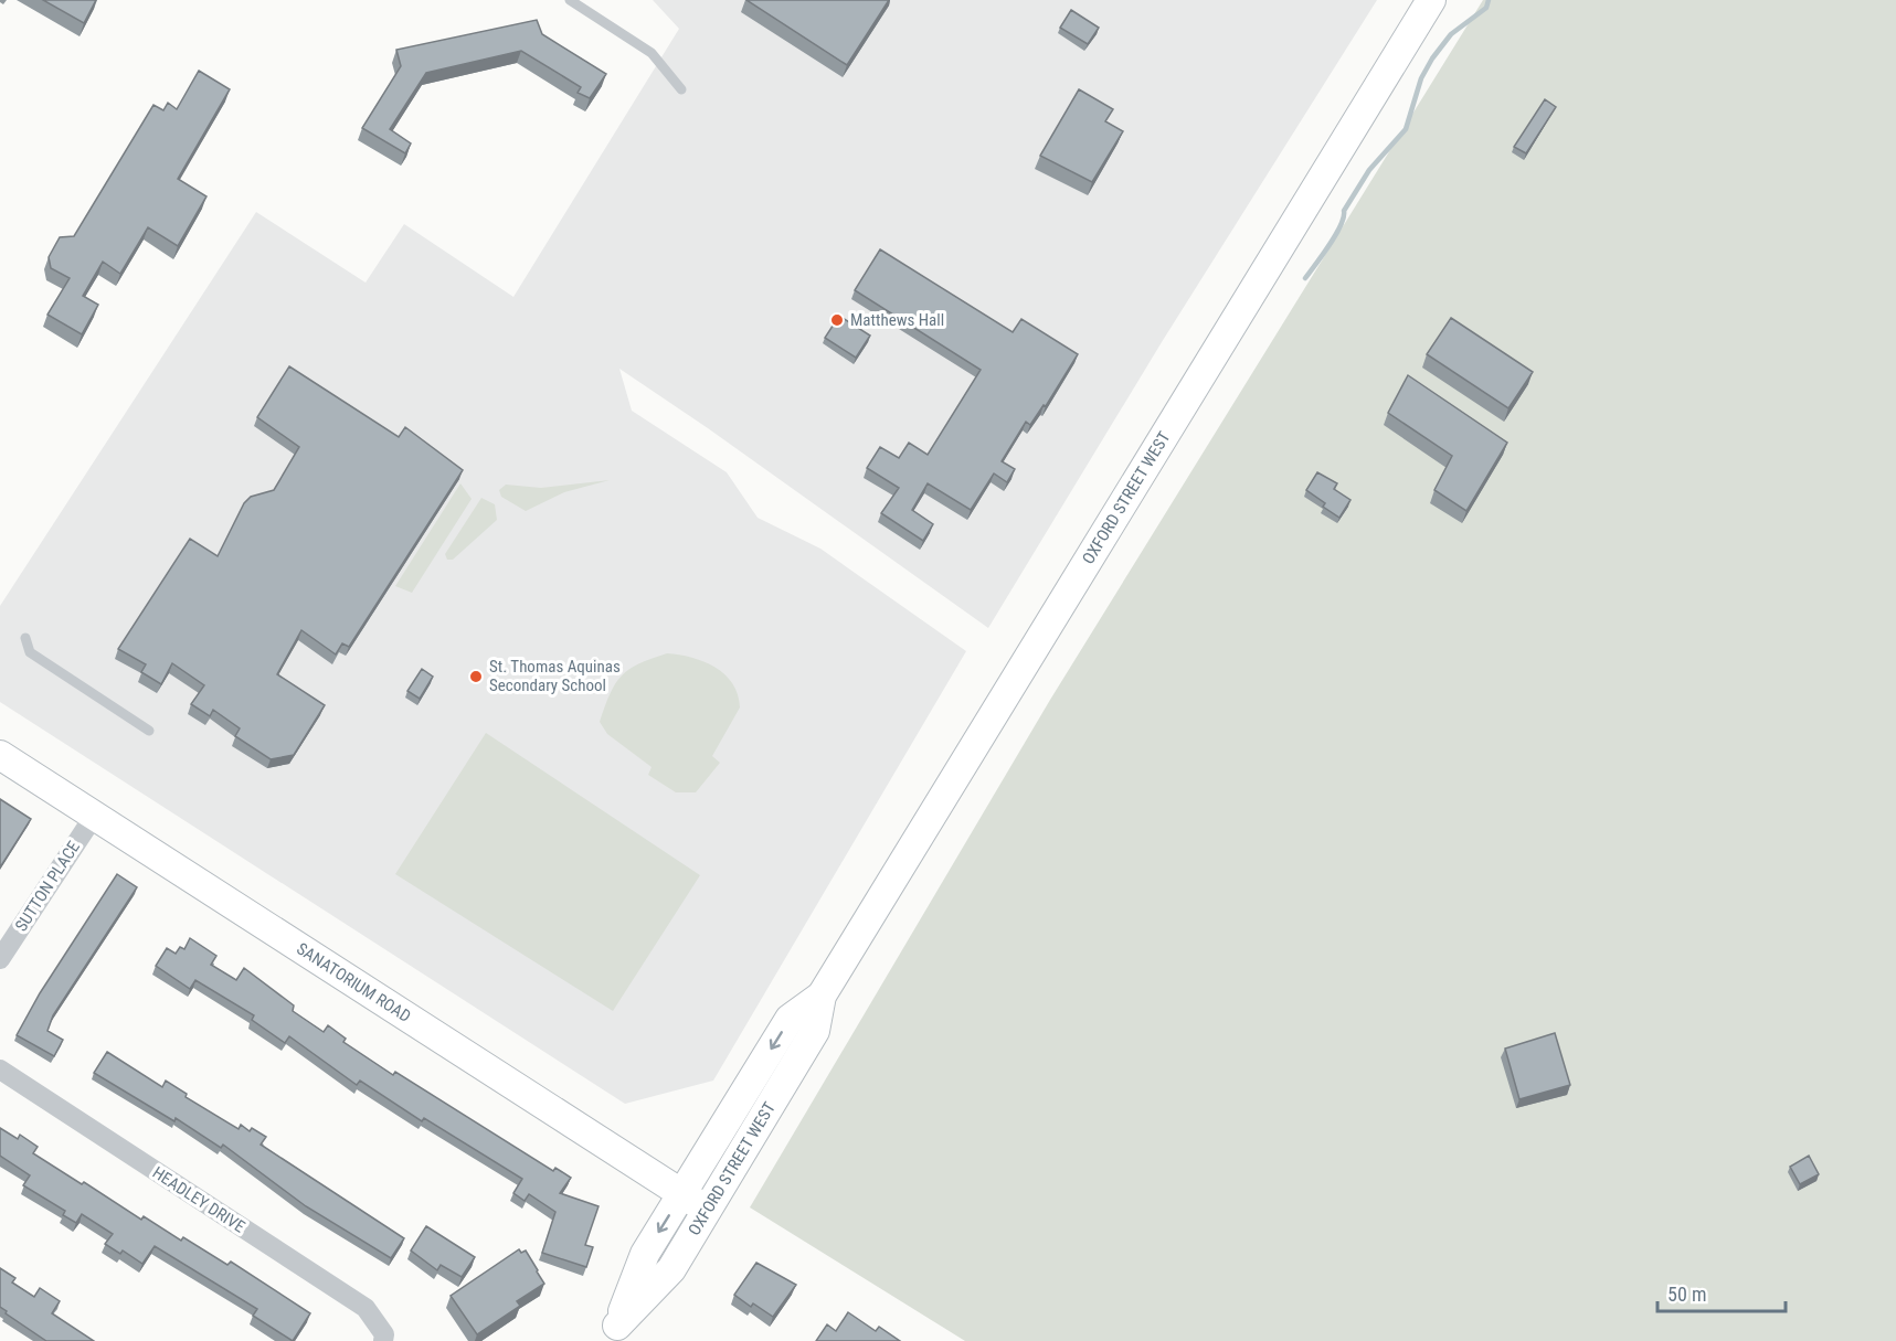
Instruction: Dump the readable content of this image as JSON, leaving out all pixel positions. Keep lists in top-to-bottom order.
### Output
{
  "streets": {
    "main road": ["OXFORD STREET WEST", "SANATORIUM ROAD"],
    "street": ["SUTTON PLACE", "HEADLEY DRIVE"]
  },
  "crossings": [
    ["OXFORD STREET WEST", "SANATORIUM ROAD"],
    ["SUTTON PLACE", "SANATORIUM ROAD"]
  ],
  "places": ["Matthews Hall", "St. Thomas Aquinas Secondary School"],
  "scale_bar": "50 m"
}
